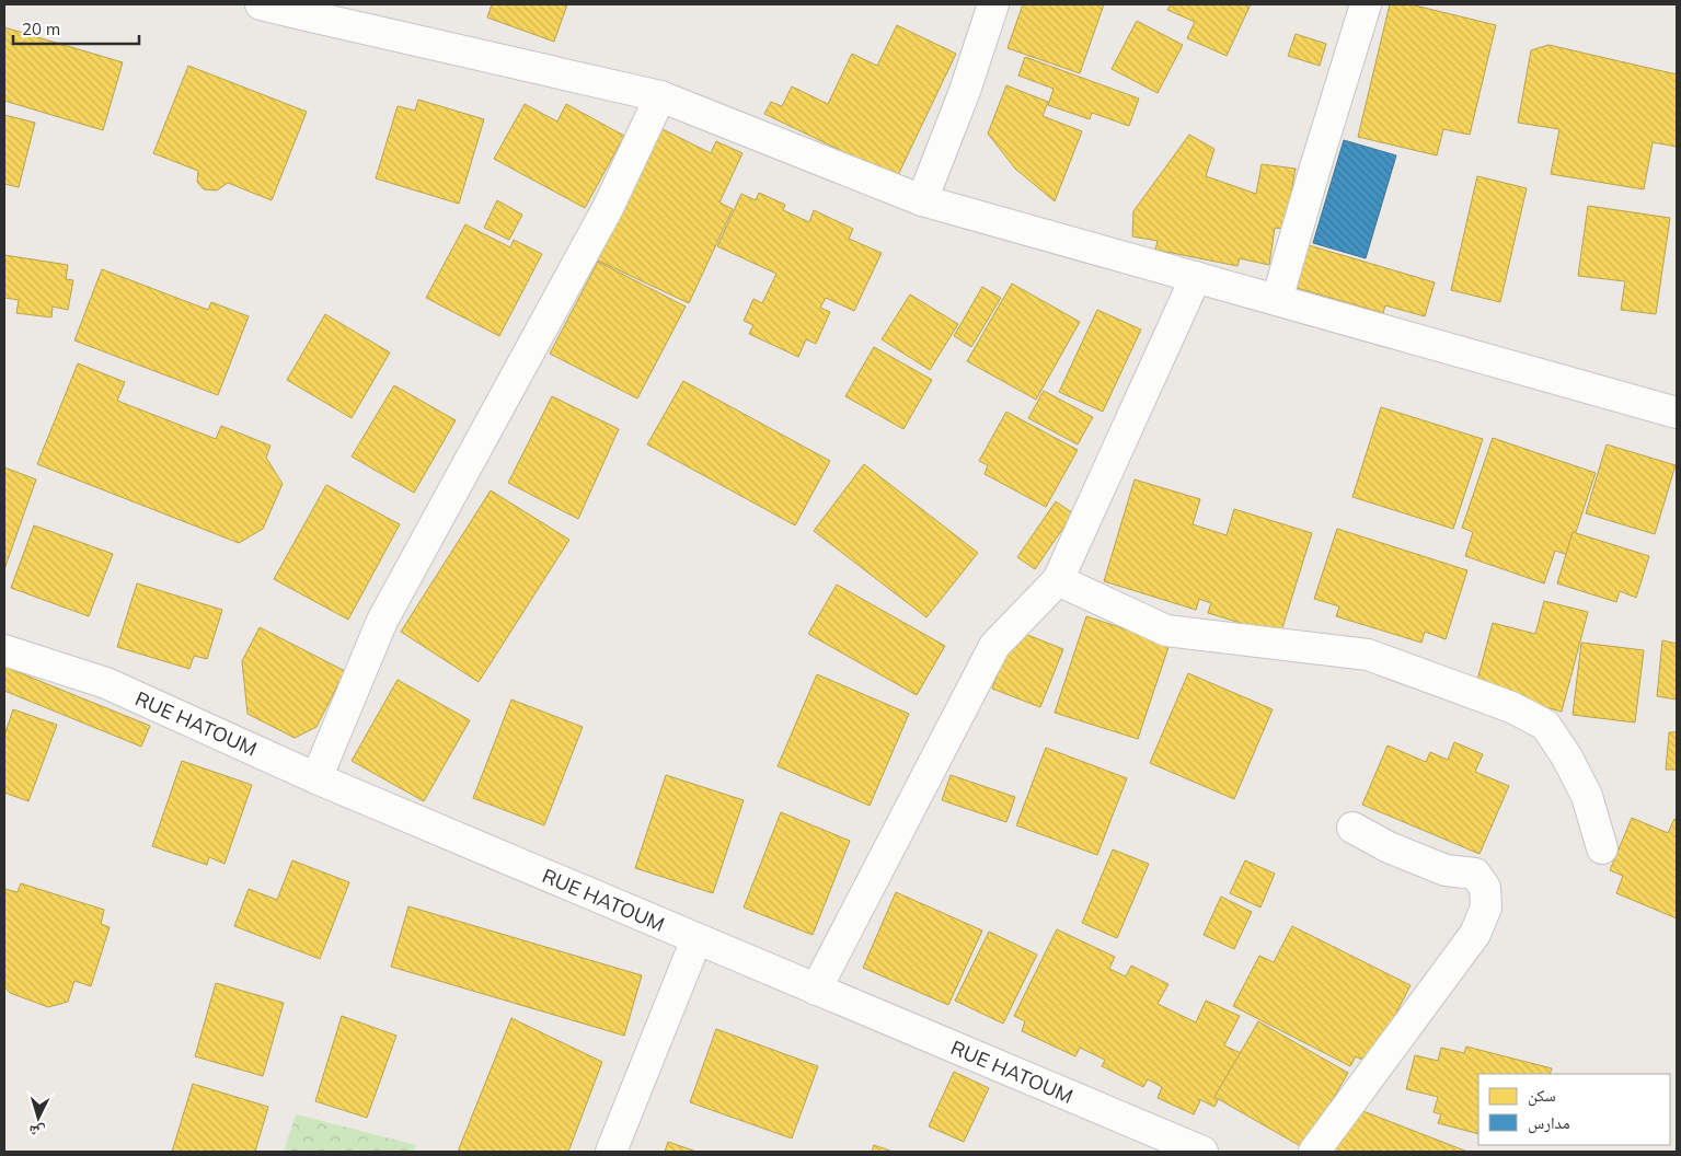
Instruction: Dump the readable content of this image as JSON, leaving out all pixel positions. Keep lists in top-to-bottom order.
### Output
{
  "streets": {
    "street": ["RUE HATOUM"]
  },
  "legend": ["سكن", "مدارس"],
  "scale_bar": "20 m",
  "north": "bottom"
}
